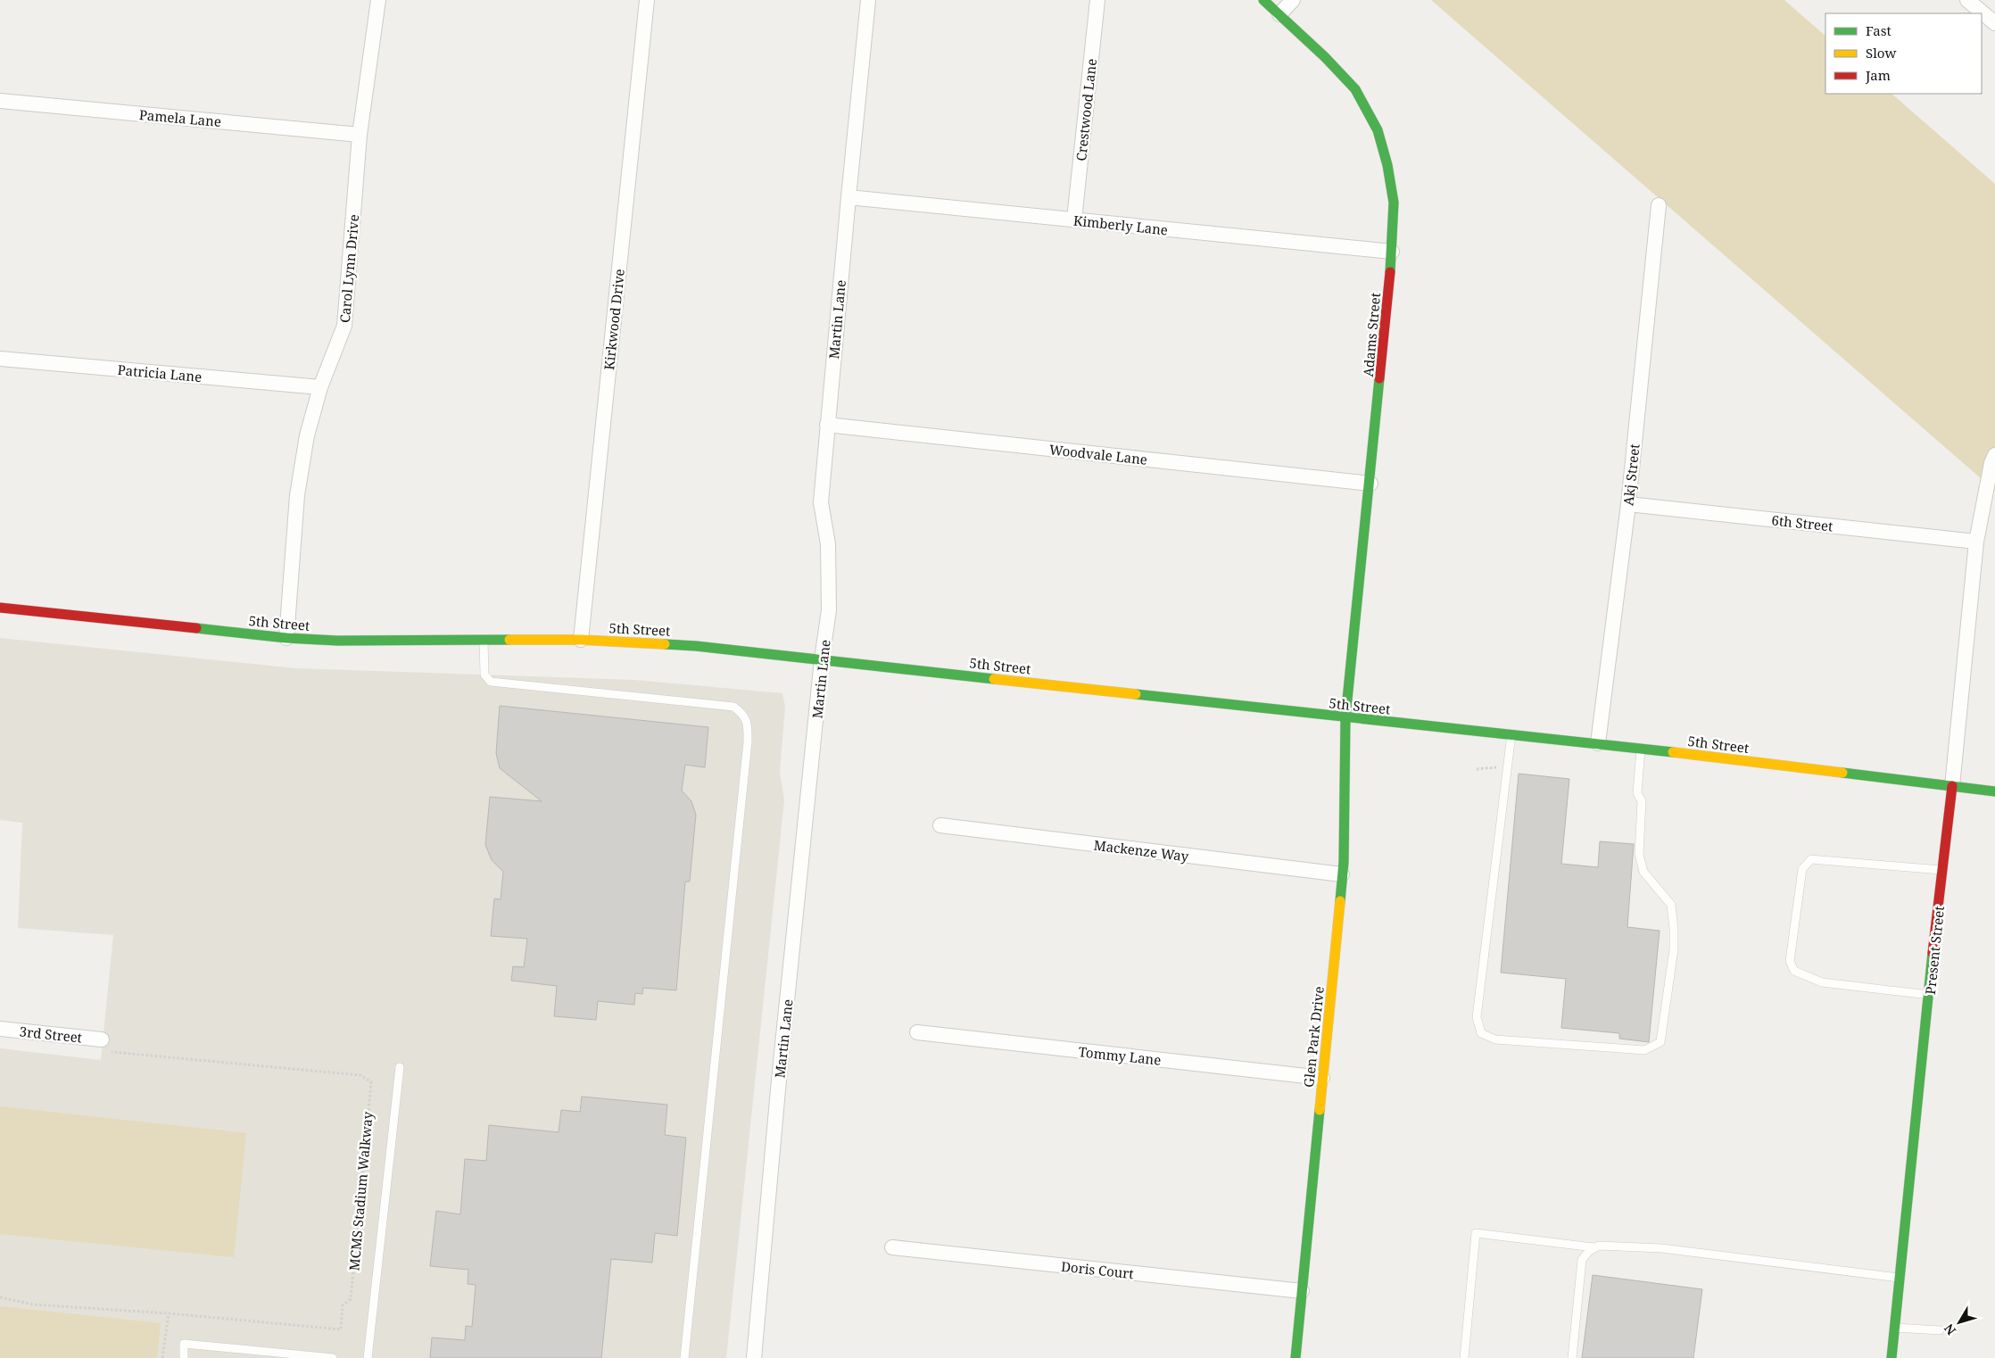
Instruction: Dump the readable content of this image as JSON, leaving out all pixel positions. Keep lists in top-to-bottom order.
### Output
{
  "streets": {
    "main road": [
      "Adams Street",
      "5th Street",
      "Present Street",
      "Glen Park Drive"
    ],
    "street": [
      "Crestwood Lane",
      "Pamela Lane",
      "Kimberly Lane",
      "Carol Lynn Drive",
      "Kirkwood Drive",
      "Martin Lane",
      "Patricia Lane",
      "Woodvale Lane",
      "Akj Street",
      "6th Street",
      "Mackenze Way",
      "3rd Street",
      "Tommy Lane",
      "Doris Court"
    ],
    "path": ["MCMS Stadium Walkway"]
  },
  "crossings": [
    ["Crestwood Lane", "Kimberly Lane"],
    ["Pamela Lane", "Carol Lynn Drive"],
    ["Kimberly Lane", "Martin Lane"],
    ["Kimberly Lane", "Adams Street"],
    ["Carol Lynn Drive", "Patricia Lane"],
    ["Carol Lynn Drive", "5th Street"],
    ["Kirkwood Drive", "5th Street"],
    ["Martin Lane", "Woodvale Lane"],
    ["Martin Lane", "5th Street"],
    ["Adams Street", "Woodvale Lane"],
    ["Adams Street", "5th Street"],
    ["Adams Street", "Glen Park Drive"],
    ["Akj Street", "6th Street"],
    ["Akj Street", "5th Street"],
    ["6th Street", "Present Street"],
    ["5th Street", "Present Street"],
    ["5th Street", "Glen Park Drive"],
    ["Mackenze Way", "Glen Park Drive"],
    ["3rd Street", "MCMS Stadium Walkway"],
    ["Glen Park Drive", "Tommy Lane"],
    ["Glen Park Drive", "Doris Court"]
  ],
  "legend": ["Fast", "Slow", "Jam"],
  "north": "bottom left"
}
